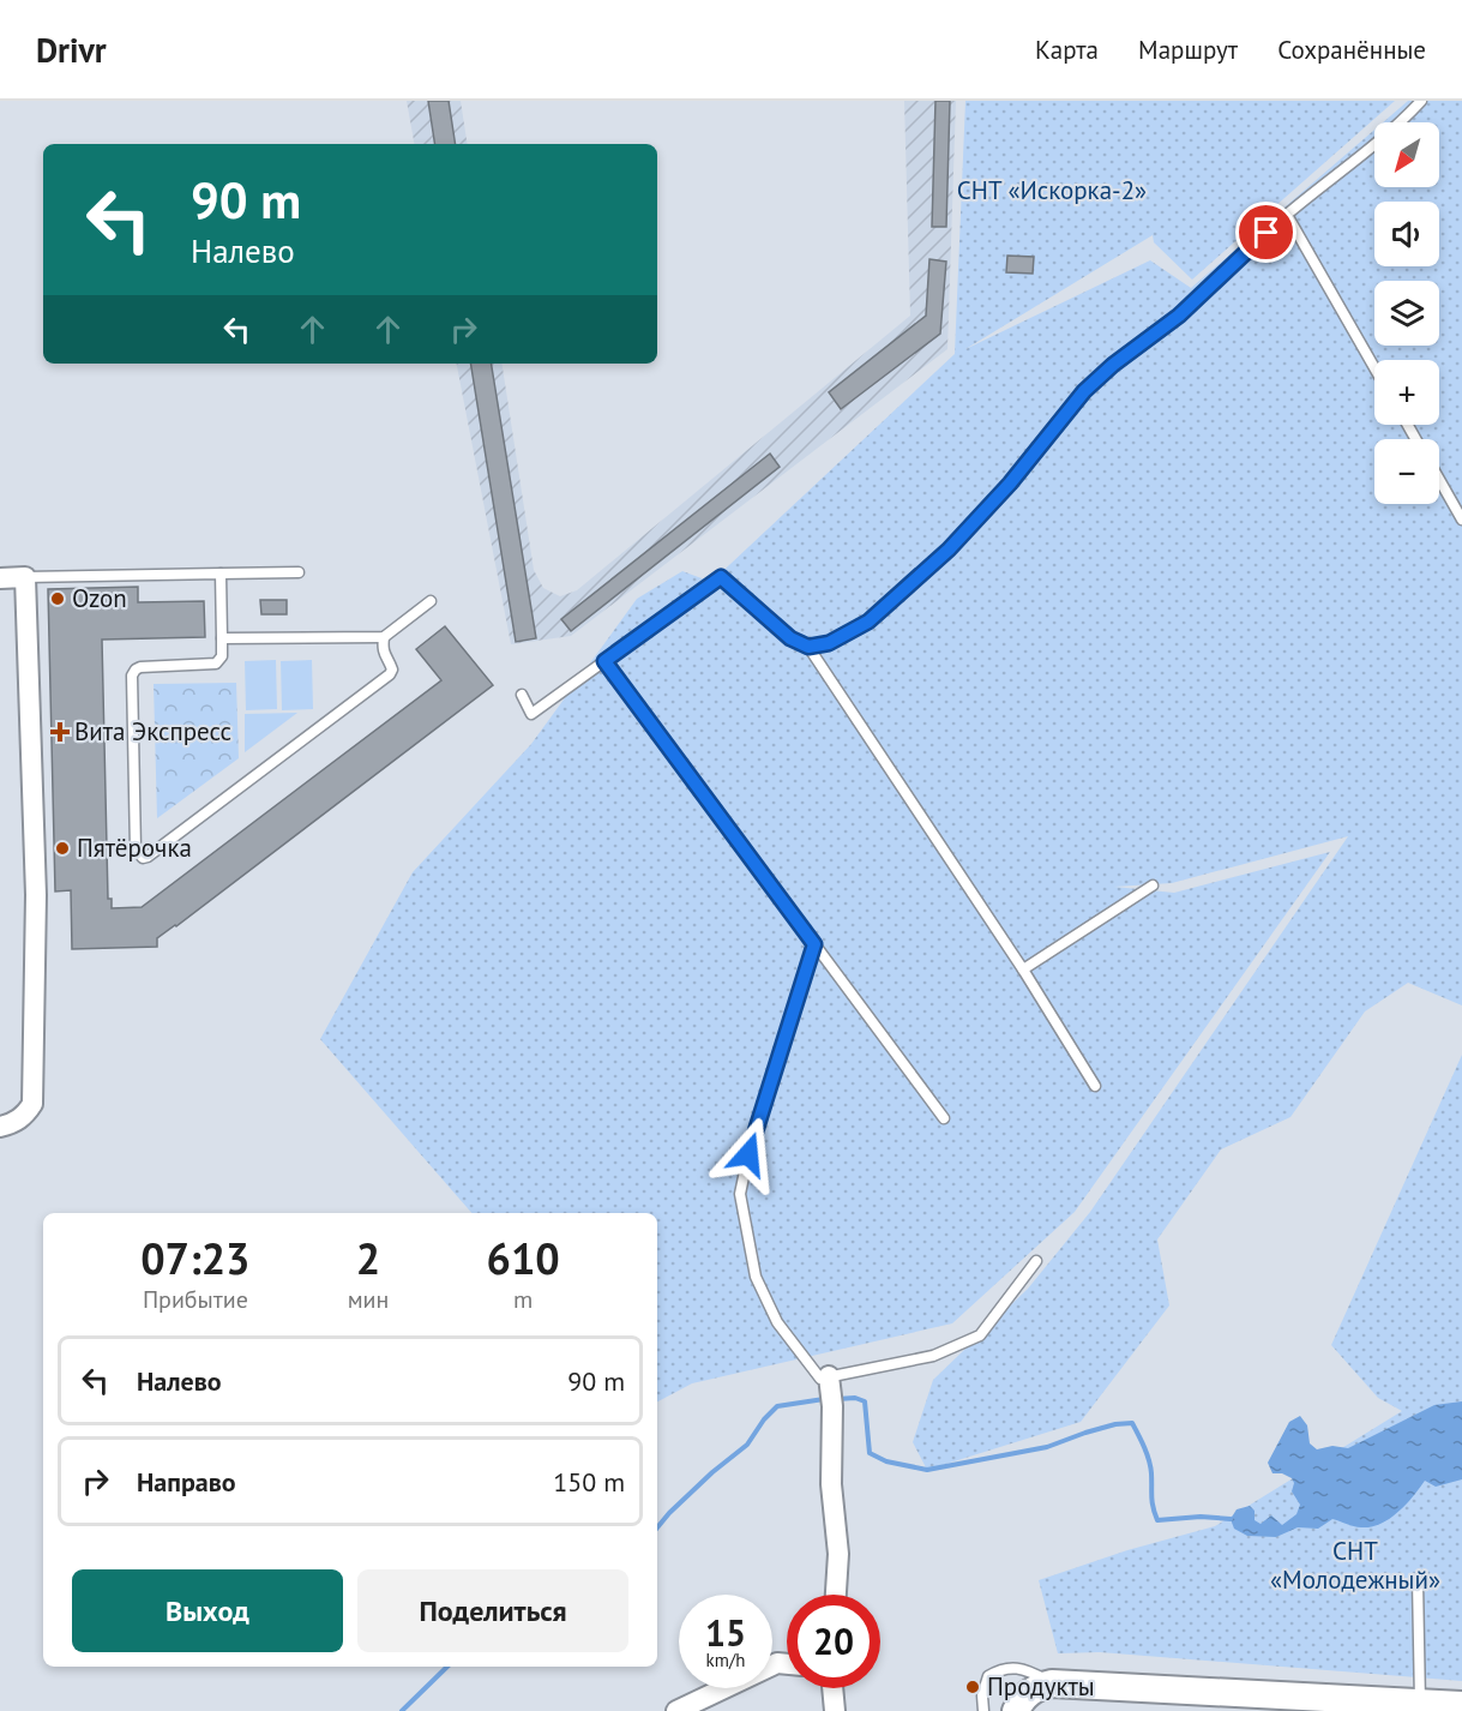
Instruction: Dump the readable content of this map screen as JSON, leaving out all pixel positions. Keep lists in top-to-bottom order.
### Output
{
  "parks": ["СНТ «Искорка-2»", "СНТ «Молодежный»"],
  "places": {
    "other": ["Ozon", "Пятёрочка", "Продукты"],
    "health": ["Вита Экспресс"]
  },
  "north": "bottom left",
  "page": {
    "header": "Drivr",
    "nav": ["Карта", "Маршрут", "Сохранённые"],
    "map_buttons": ["+", "−"],
    "turn": ["90 m", "Налево"],
    "eta": [
      "07:23",
      "Прибытие",
      "2",
      "мин",
      "610",
      "m"
    ],
    "list": [
      {
        "name": "Налево",
        "value": "90 m"
      },
      {
        "name": "Направо",
        "value": "150 m"
      }
    ],
    "buttons": ["Выход", "Поделиться"],
    "speed": "15 km/h",
    "limit": "20"
  }
}
